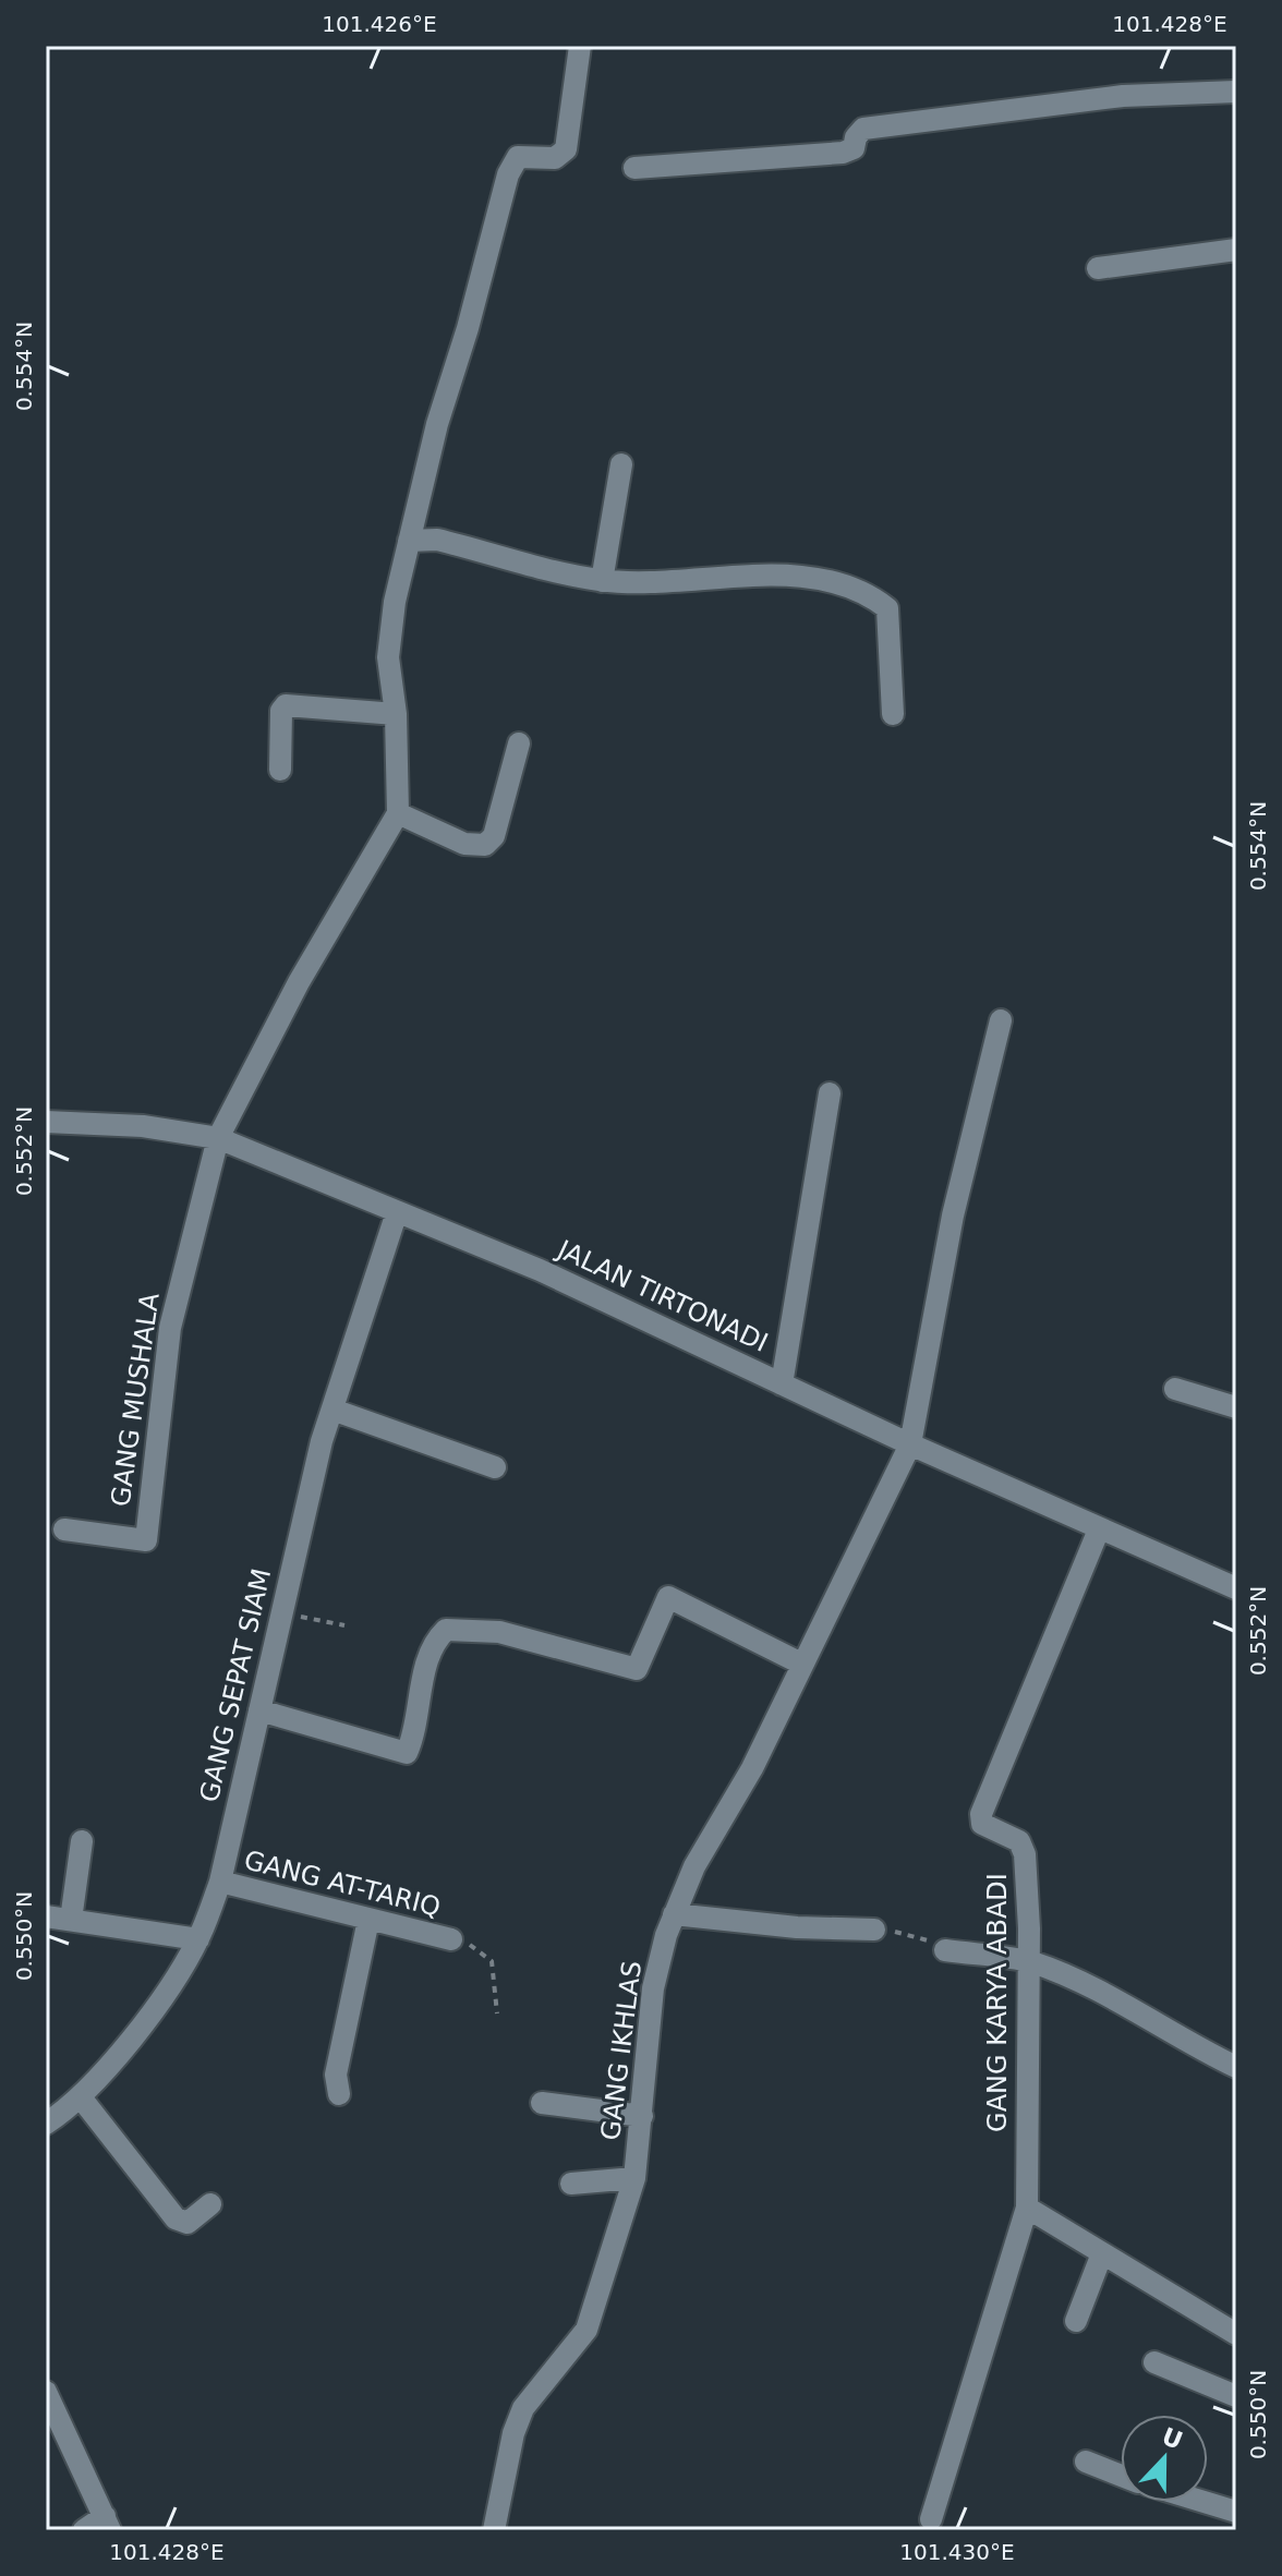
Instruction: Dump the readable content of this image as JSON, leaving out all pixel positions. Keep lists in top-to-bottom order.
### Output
{
  "streets": {
    "street": [
      "JALAN TIRTONADI",
      "GANG MUSHALA",
      "GANG SEPAT SIAM",
      "GANG AT-TARIQ",
      "GANG KARYA ABADI",
      "GANG IKHLAS"
    ]
  },
  "crossings": [
    ["JALAN TIRTONADI", "GANG MUSHALA"],
    ["JALAN TIRTONADI", "GANG SEPAT SIAM"],
    ["JALAN TIRTONADI", "GANG KARYA ABADI"],
    ["JALAN TIRTONADI", "GANG IKHLAS"],
    ["GANG SEPAT SIAM", "GANG AT-TARIQ"]
  ],
  "north": "top",
  "coordinates": [
    "101.426°E",
    "101.428°E",
    "0.554°N",
    "0.552°N",
    "0.550°N",
    "101.430°E"
  ]
}
